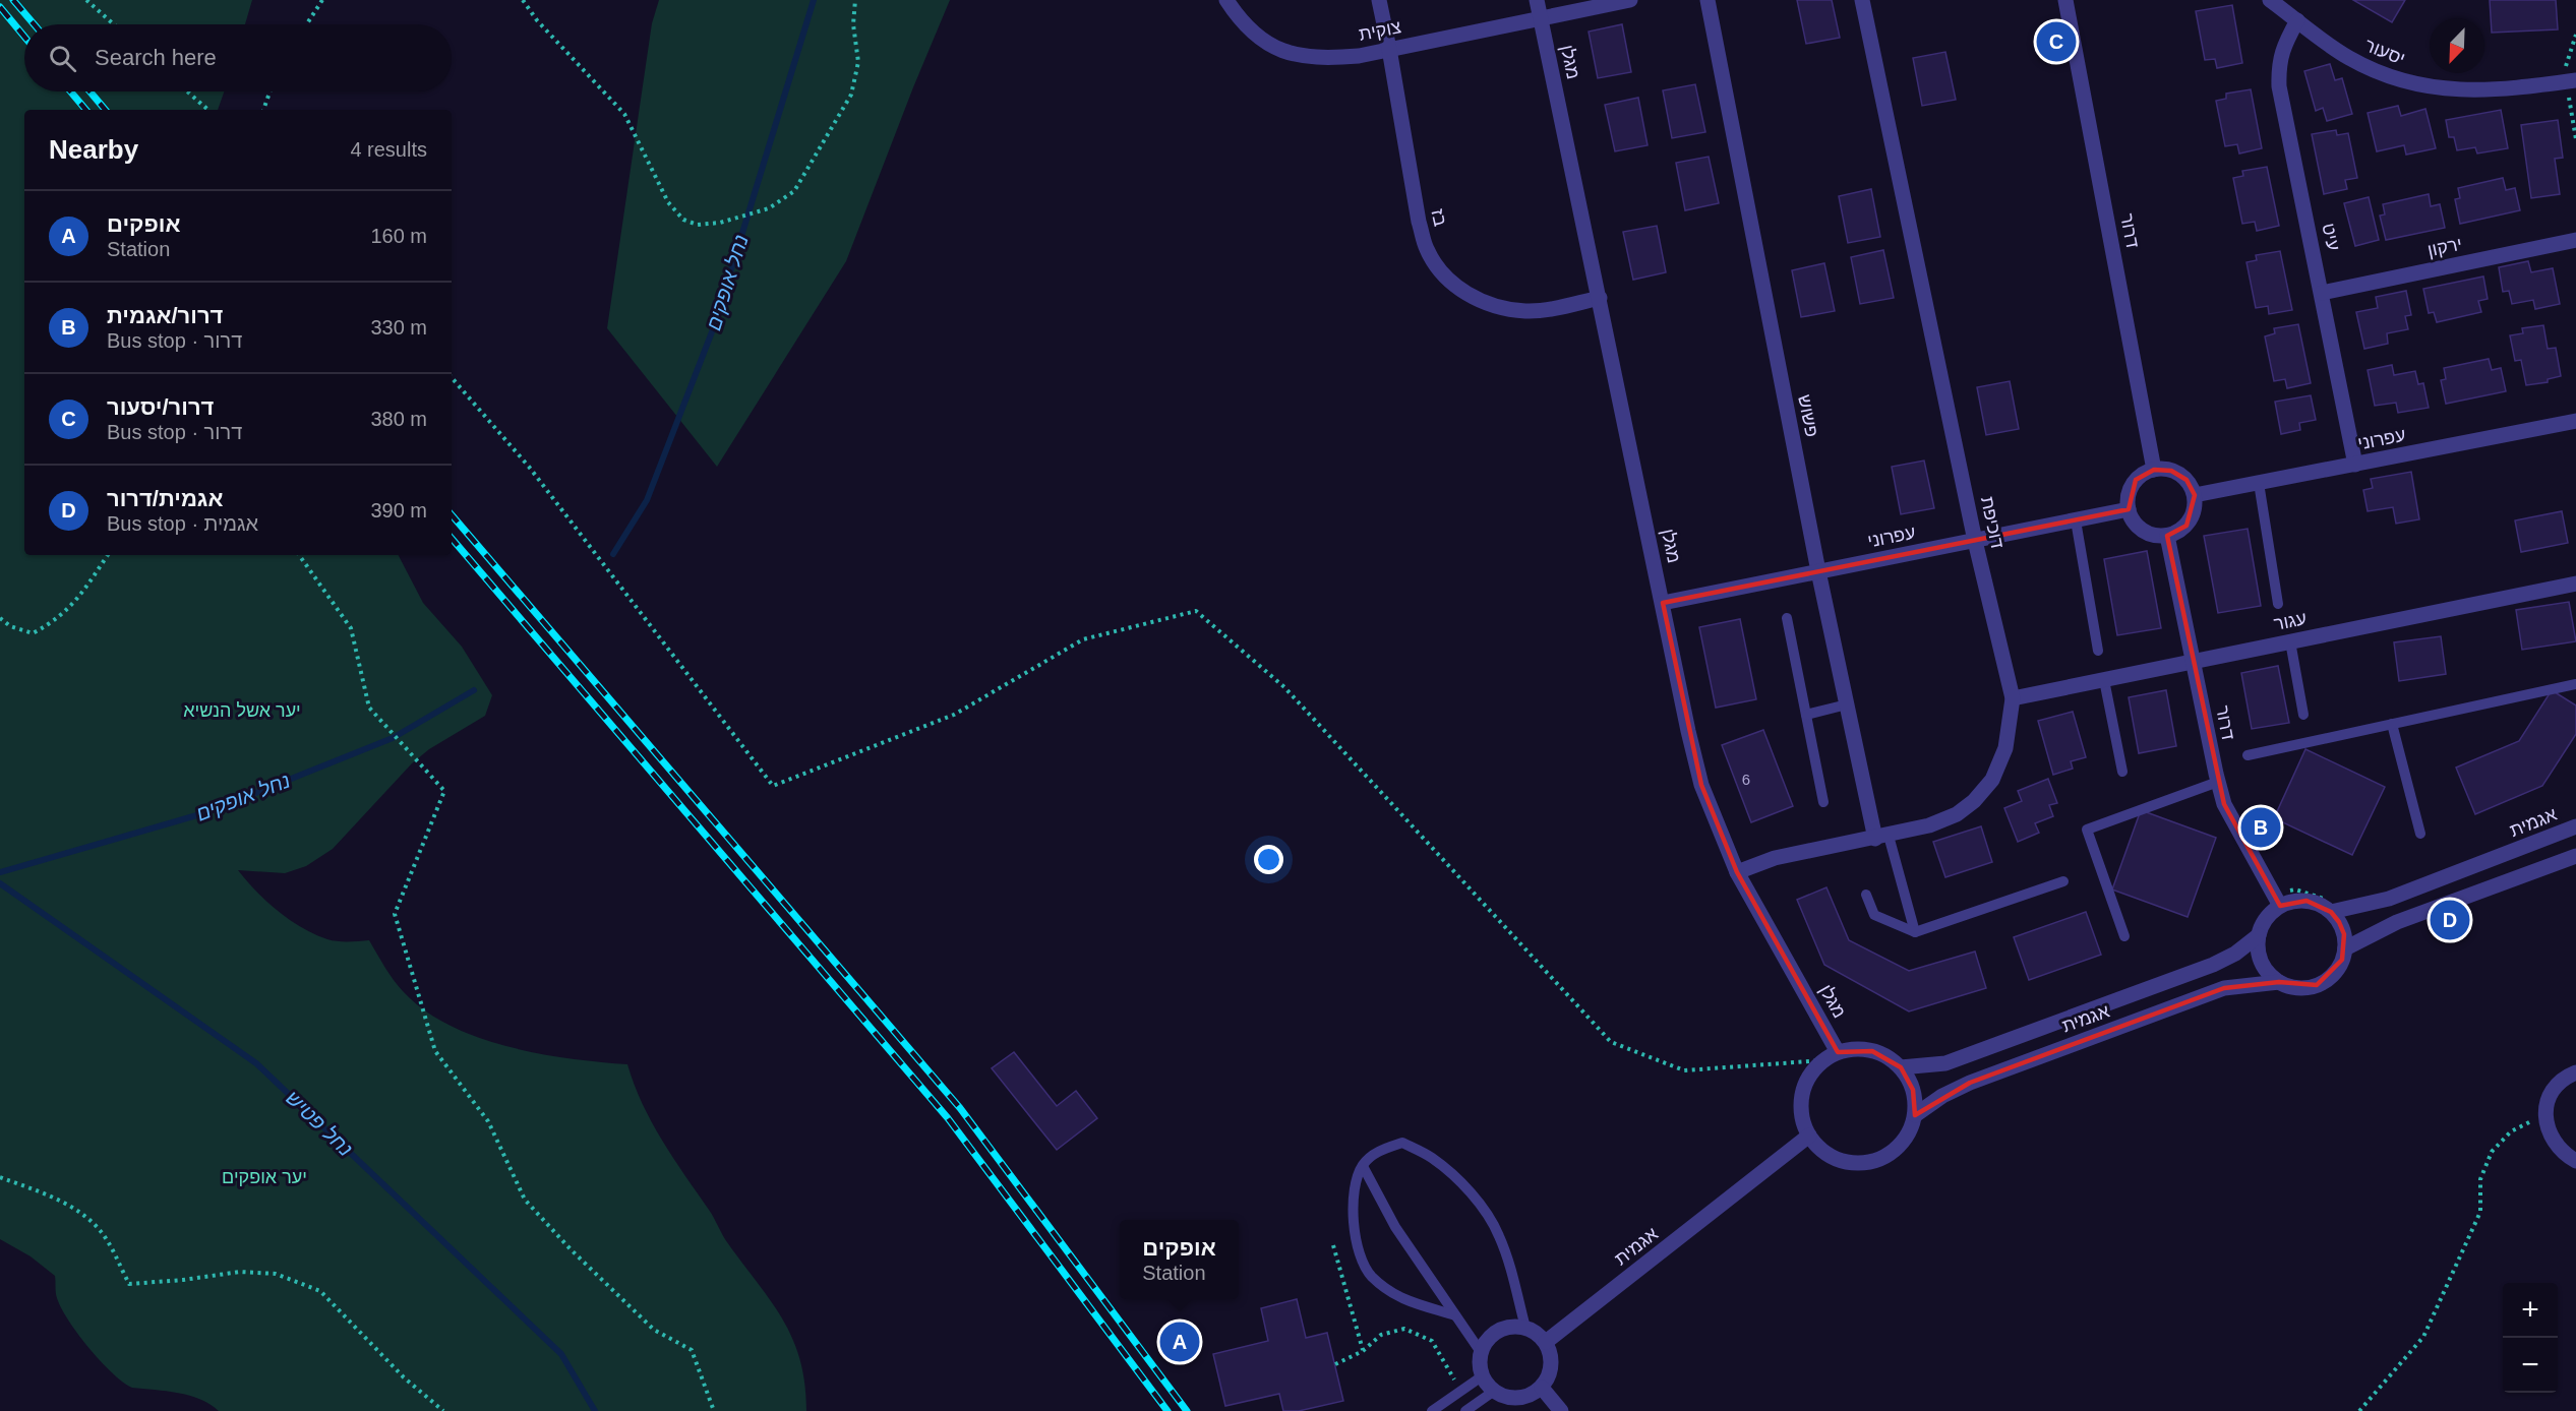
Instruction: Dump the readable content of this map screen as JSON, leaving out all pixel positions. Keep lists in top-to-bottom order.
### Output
{
  "streets": {
    "street": [
      "צוקית",
      "יסעור",
      "מגלן",
      "בז",
      "דרור",
      "עיט",
      "ירקון",
      "פשוש",
      "עפרוני",
      "דוכיפת",
      "עגור",
      "אגמית"
    ]
  },
  "crossings": [
    ["צוקית", "מגלן"],
    ["צוקית", "בז"],
    ["יסעור", "עיט"],
    ["מגלן", "בז"],
    ["מגלן", "עפרוני"],
    ["מגלן", "דוכיפת"],
    ["מגלן", "אגמית"],
    ["דרור", "עפרוני"],
    ["דרור", "עגור"],
    ["דרור", "אגמית"],
    ["עיט", "ירקון"],
    ["עיט", "עפרוני"],
    ["פשוש", "עפרוני"],
    ["פשוש", "דוכיפת"],
    ["עפרוני", "דוכיפת"],
    ["דוכיפת", "עגור"]
  ],
  "water": ["נחל אופקים", "נחל פטיש"],
  "parks": ["יער אשל הנשיא", "יער אופקים"],
  "house_numbers": ["6"],
  "north": "bottom left",
  "page": {
    "pins": [
      "C",
      "B",
      "D",
      "A"
    ],
    "search": "Search here",
    "heading": ["Nearby", "4 results"],
    "list": [
      {
        "mark": "A",
        "name": "אופקים",
        "note": "Station",
        "value": "160 m"
      },
      {
        "mark": "B",
        "name": "דרור/אגמית",
        "note": "Bus stop · דרור",
        "value": "330 m"
      },
      {
        "mark": "C",
        "name": "דרור/יסעור",
        "note": "Bus stop · דרור",
        "value": "380 m"
      },
      {
        "mark": "D",
        "name": "אגמית/דרור",
        "note": "Bus stop · אגמית",
        "value": "390 m"
      }
    ],
    "popup": ["אופקים", "Station"],
    "map_buttons": ["+", "−"]
  }
}
